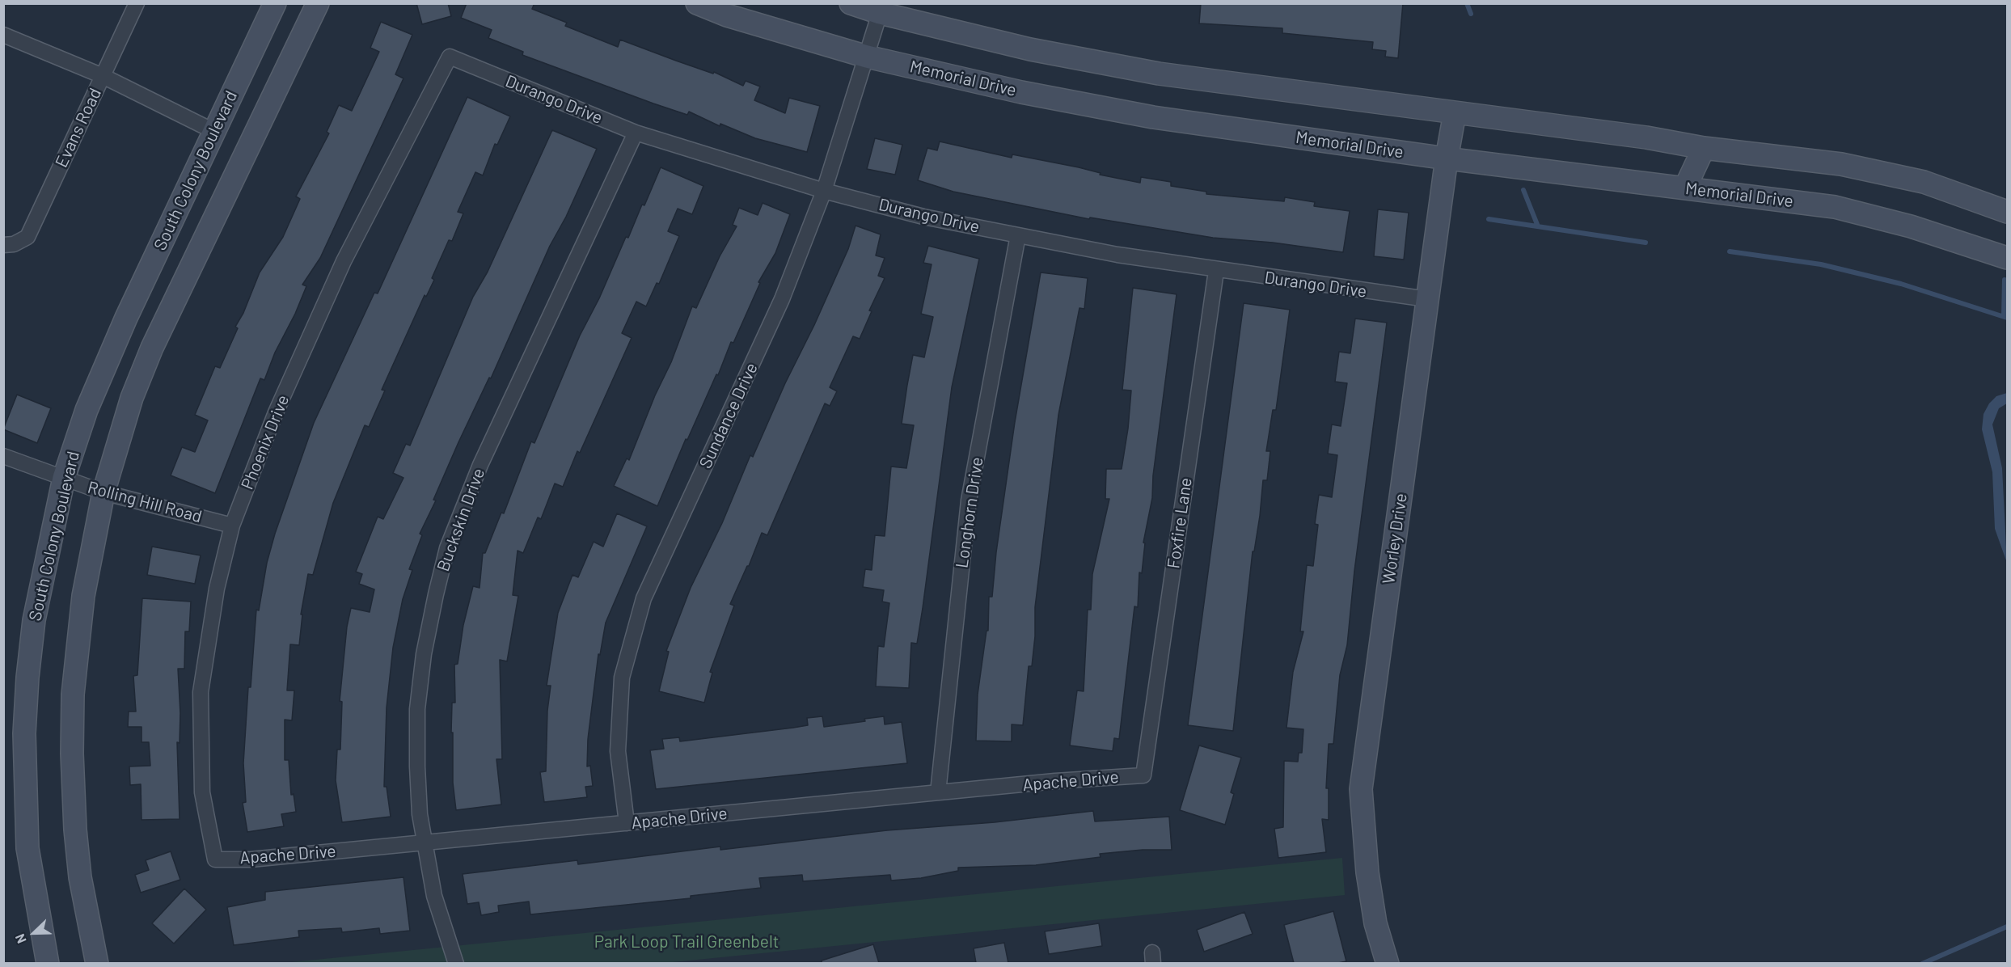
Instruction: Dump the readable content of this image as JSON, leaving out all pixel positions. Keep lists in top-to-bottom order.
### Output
{
  "streets": {
    "street": [
      "Memorial Drive",
      "Durango Drive",
      "Evans Road",
      "South Colony Boulevard",
      "Sundance Drive",
      "Phoenix Drive",
      "Rolling Hill Road",
      "Longhorn Drive",
      "Buckskin Drive",
      "Foxfire Lane",
      "Worley Drive",
      "Apache Drive"
    ]
  },
  "crossings": [
    ["Memorial Drive", "Sundance Drive"],
    ["Memorial Drive", "Worley Drive"],
    ["Durango Drive", "Sundance Drive"],
    ["Durango Drive", "Phoenix Drive"],
    ["Durango Drive", "Longhorn Drive"],
    ["Durango Drive", "Buckskin Drive"],
    ["Durango Drive", "Foxfire Lane"],
    ["Durango Drive", "Worley Drive"],
    ["South Colony Boulevard", "Rolling Hill Road"],
    ["Sundance Drive", "Apache Drive"],
    ["Phoenix Drive", "Rolling Hill Road"],
    ["Phoenix Drive", "Apache Drive"],
    ["Longhorn Drive", "Apache Drive"],
    ["Buckskin Drive", "Apache Drive"],
    ["Foxfire Lane", "Apache Drive"]
  ],
  "parks": ["Park Loop Trail Greenbelt"],
  "north": "bottom left"
}
